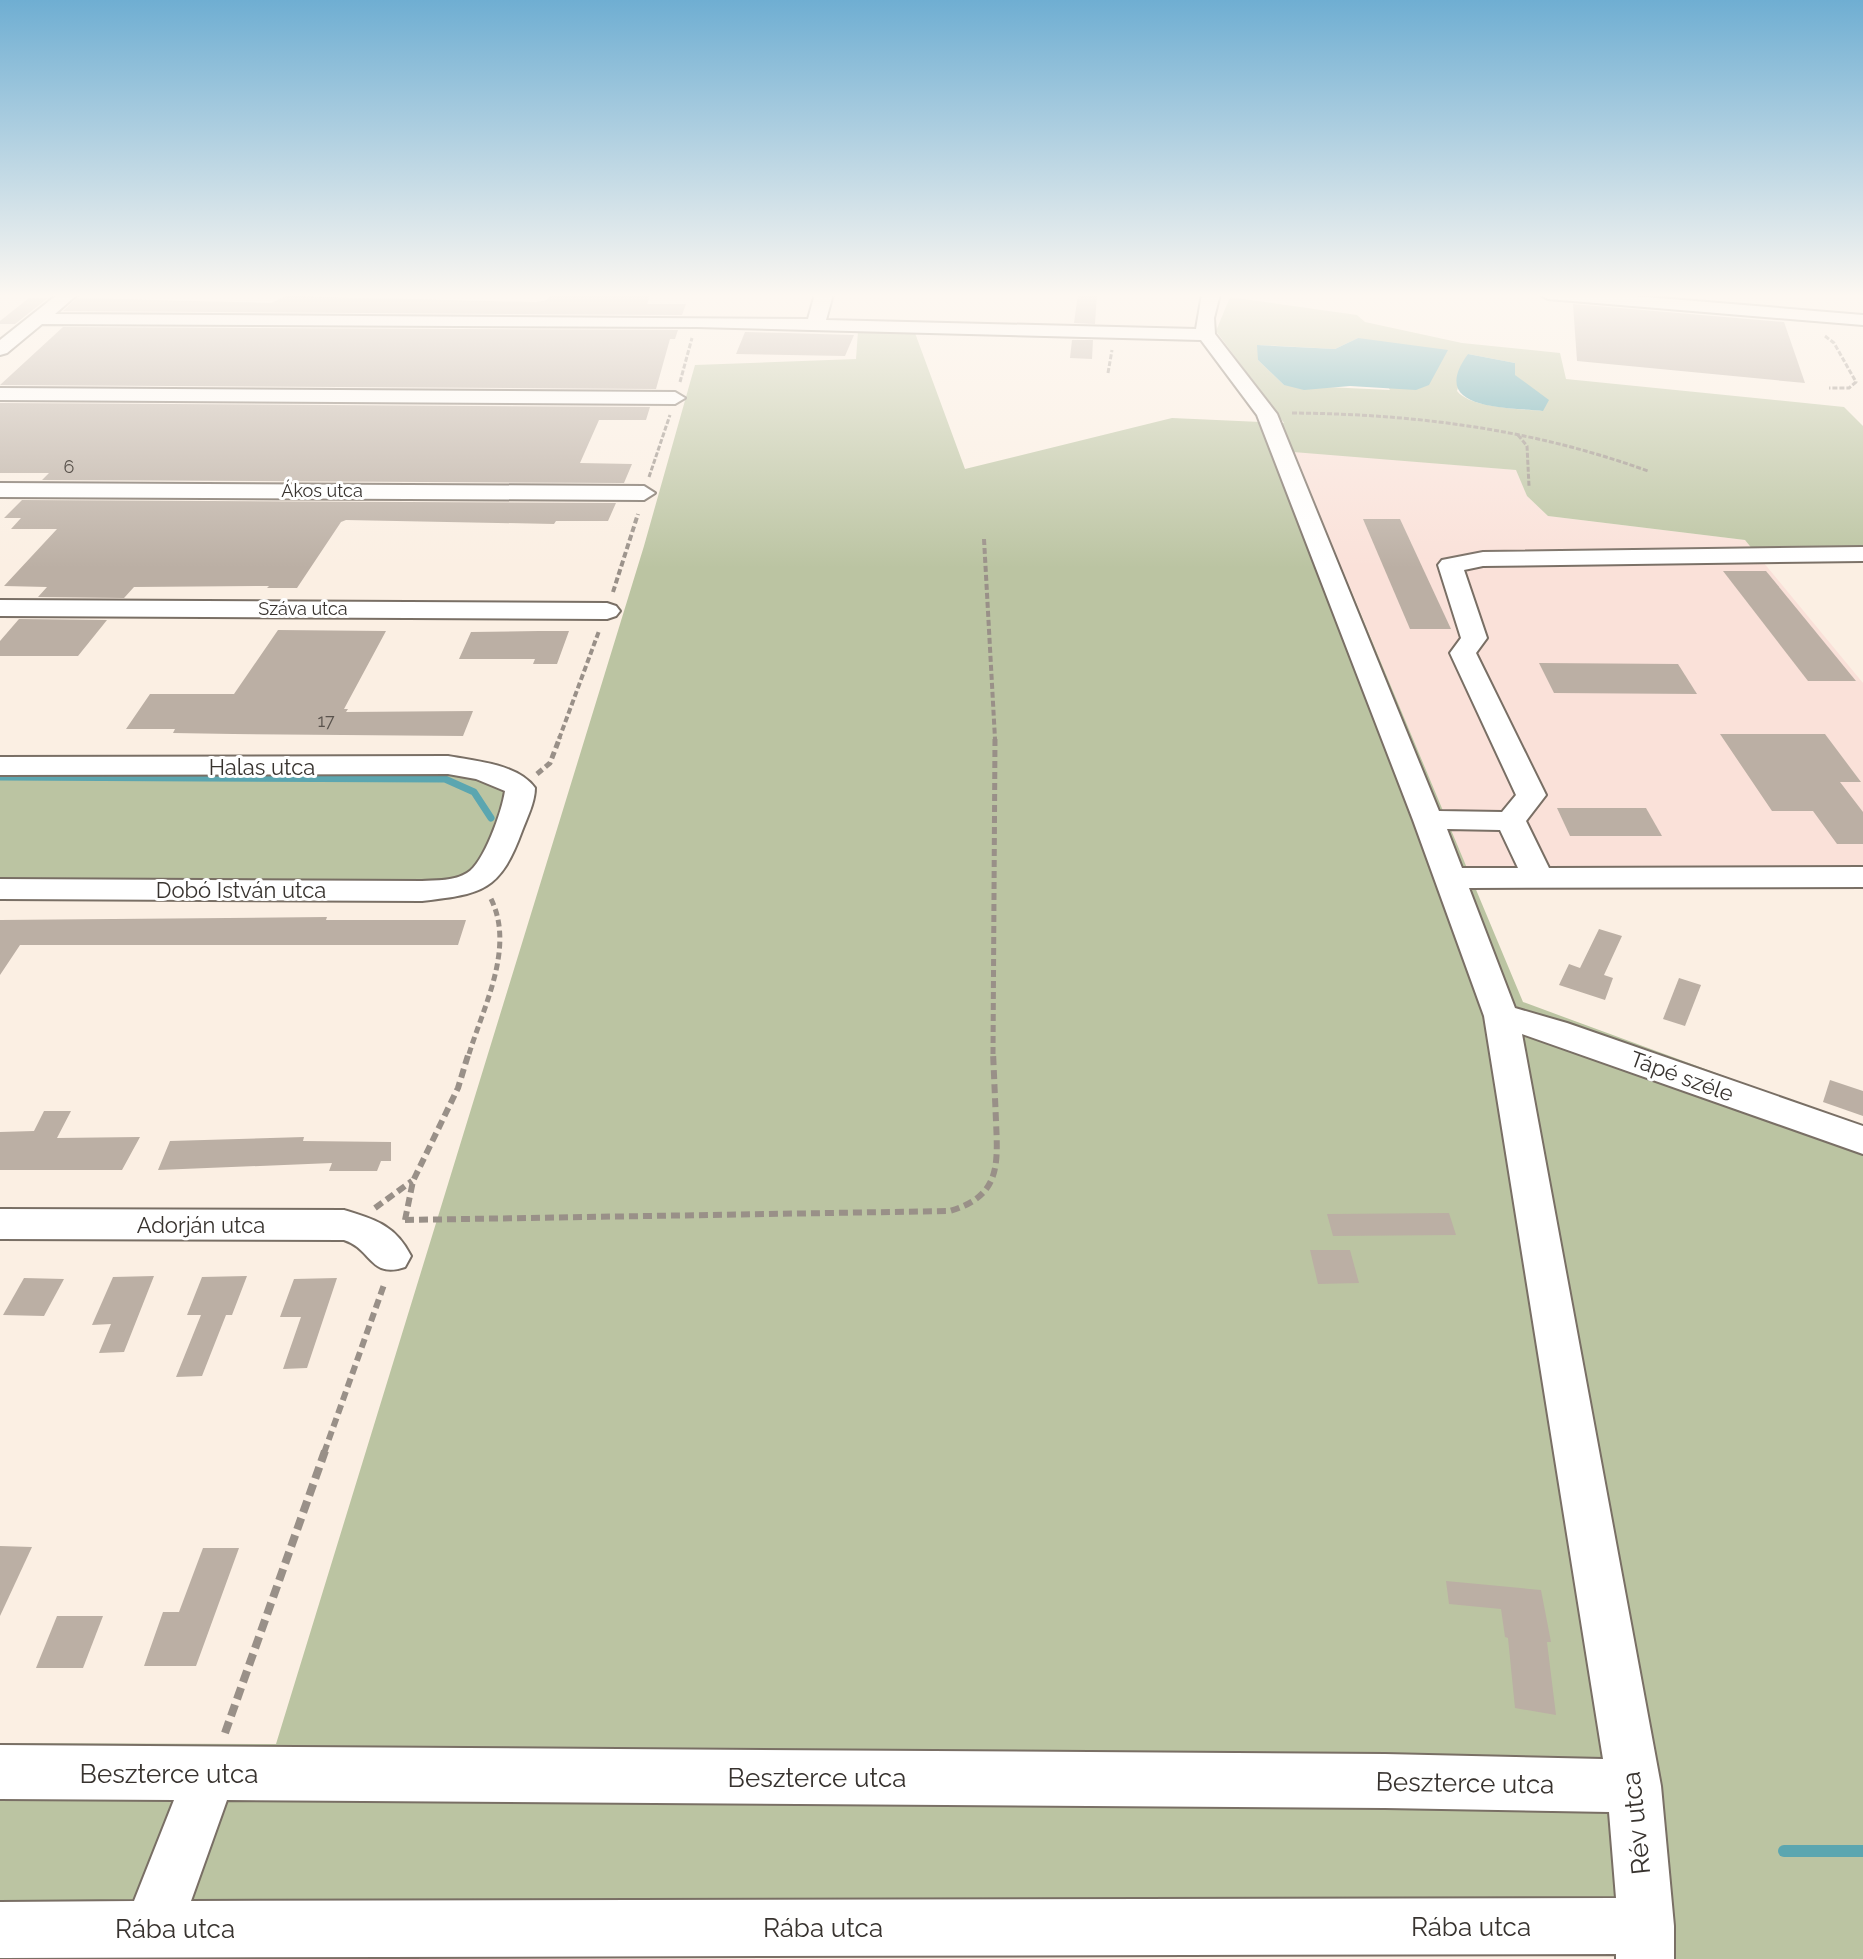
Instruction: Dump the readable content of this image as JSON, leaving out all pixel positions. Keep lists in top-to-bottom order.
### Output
{
  "streets": {
    "street": [
      "Ákos utca",
      "Száva utca",
      "Halas utca",
      "Dobó István utca",
      "Tápé széle",
      "Adorján utca",
      "Beszterce utca",
      "Rév utca",
      "Rába utca"
    ]
  },
  "crossings": [
    ["Tápé széle", "Rév utca"],
    ["Beszterce utca", "Rév utca"],
    ["Rév utca", "Rába utca"]
  ],
  "house_numbers": ["6", "17"]
}
